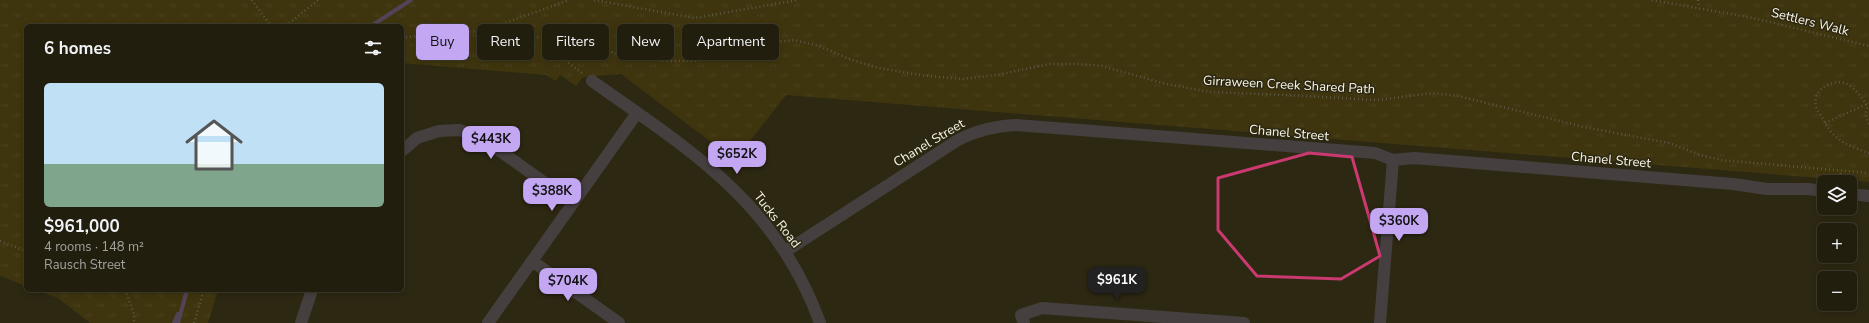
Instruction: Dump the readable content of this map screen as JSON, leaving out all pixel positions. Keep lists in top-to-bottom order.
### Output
{
  "streets": {
    "street": ["Chanel Street", "Tucks Road"],
    "path": ["Settlers Walk", "Girraween Creek Shared Path"]
  },
  "crossings": [
    ["Chanel Street", "Tucks Road"]
  ],
  "page": {
    "chip": [
      "Buy",
      "Rent",
      "Filters",
      "New",
      "Apartment"
    ],
    "heading": "6 homes",
    "list": [
      {
        "name": "$961,000",
        "note": "4 rooms · 148 m² · Rausch Street"
      }
    ],
    "price": [
      "$443K",
      "$652K",
      "$388K",
      "$360K",
      "$961K",
      "$704K"
    ],
    "map_buttons": ["+", "−"]
  }
}
